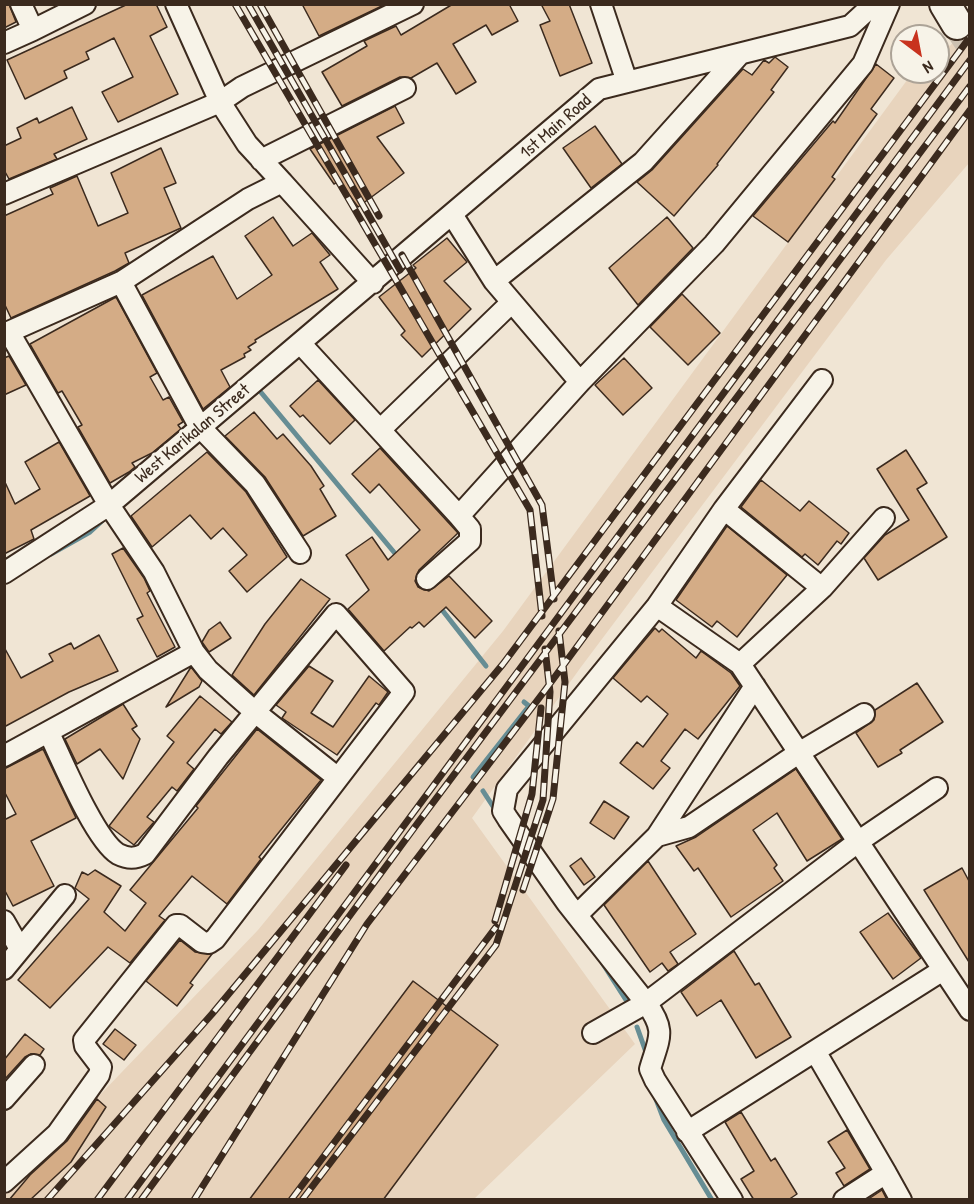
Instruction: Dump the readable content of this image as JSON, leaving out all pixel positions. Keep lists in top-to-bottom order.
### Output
{
  "streets": {
    "street": ["1st Main Road", "West Karikalan Street"]
  },
  "crossings": [
    ["1st Main Road", "West Karikalan Street"]
  ],
  "north": "bottom right"
}
